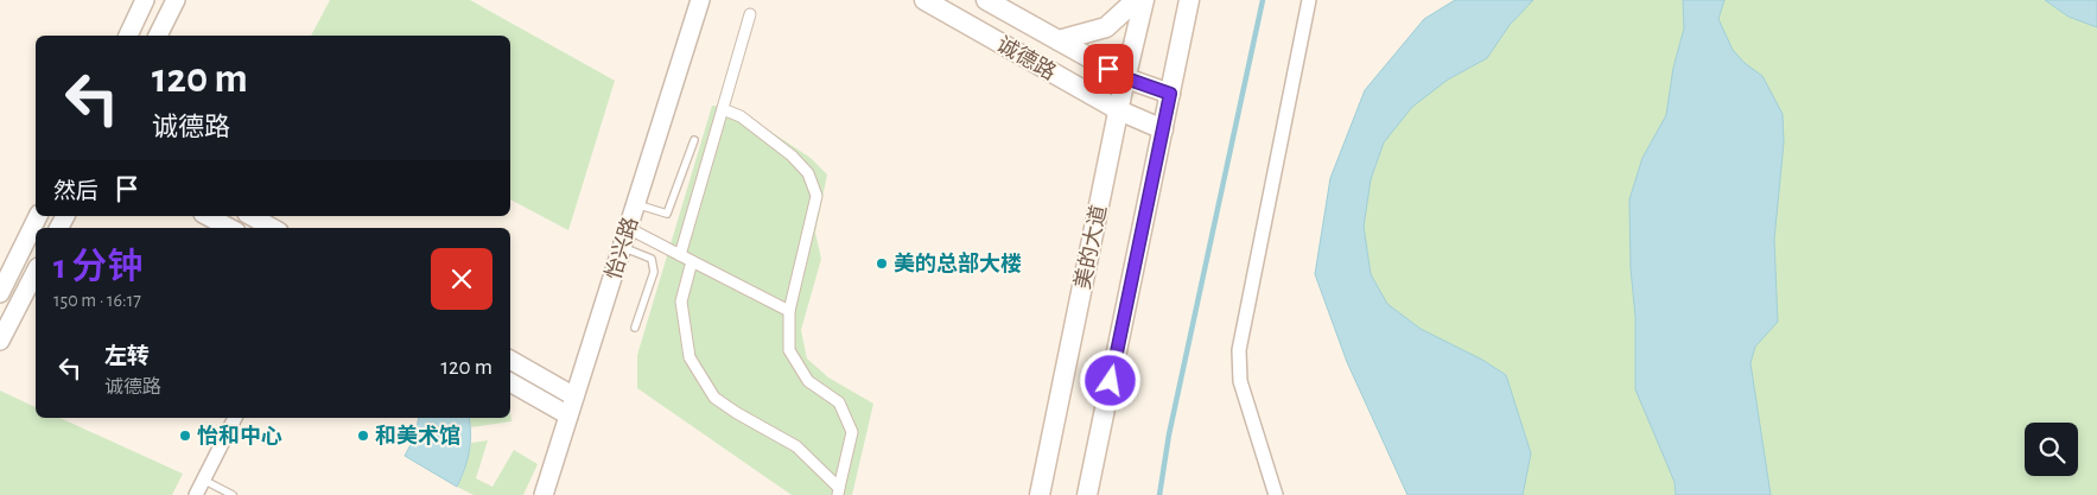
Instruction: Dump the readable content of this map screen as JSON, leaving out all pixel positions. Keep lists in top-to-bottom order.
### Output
{
  "streets": {
    "main road": ["诚德路", "美的大道"],
    "street": ["怡兴路"]
  },
  "crossings": [
    ["诚德路", "美的大道"]
  ],
  "places": ["美的总部大楼", "怡和中心", "和美术馆"],
  "page": {
    "turn": ["120 m", "诚德路"],
    "then": "然后",
    "heading": ["1 分钟", "150 m · 16:17"],
    "list": [
      {
        "name": "左转",
        "note": "诚德路",
        "value": "120 m"
      }
    ]
  }
}
